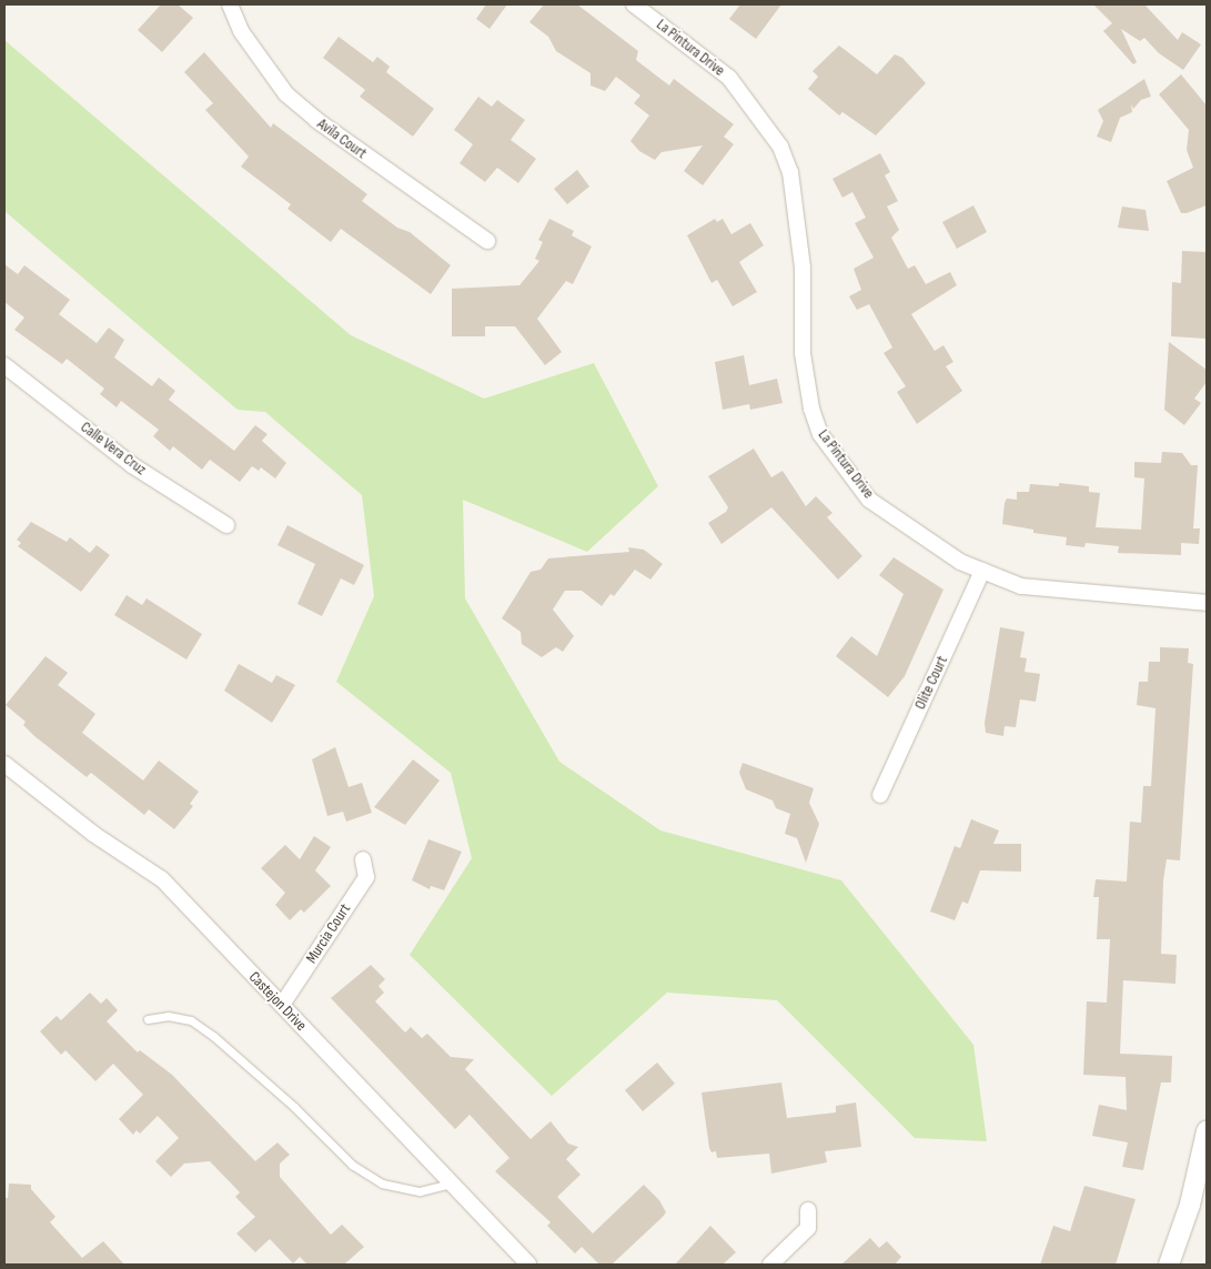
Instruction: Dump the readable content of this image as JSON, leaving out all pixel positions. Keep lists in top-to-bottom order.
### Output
{
  "streets": {
    "street": [
      "La Pintura Drive",
      "Avila Court",
      "Calle Vera Cruz",
      "Olite Court",
      "Murcia Court",
      "Castejon Drive"
    ]
  },
  "crossings": [
    ["La Pintura Drive", "Olite Court"],
    ["Murcia Court", "Castejon Drive"]
  ]
}
